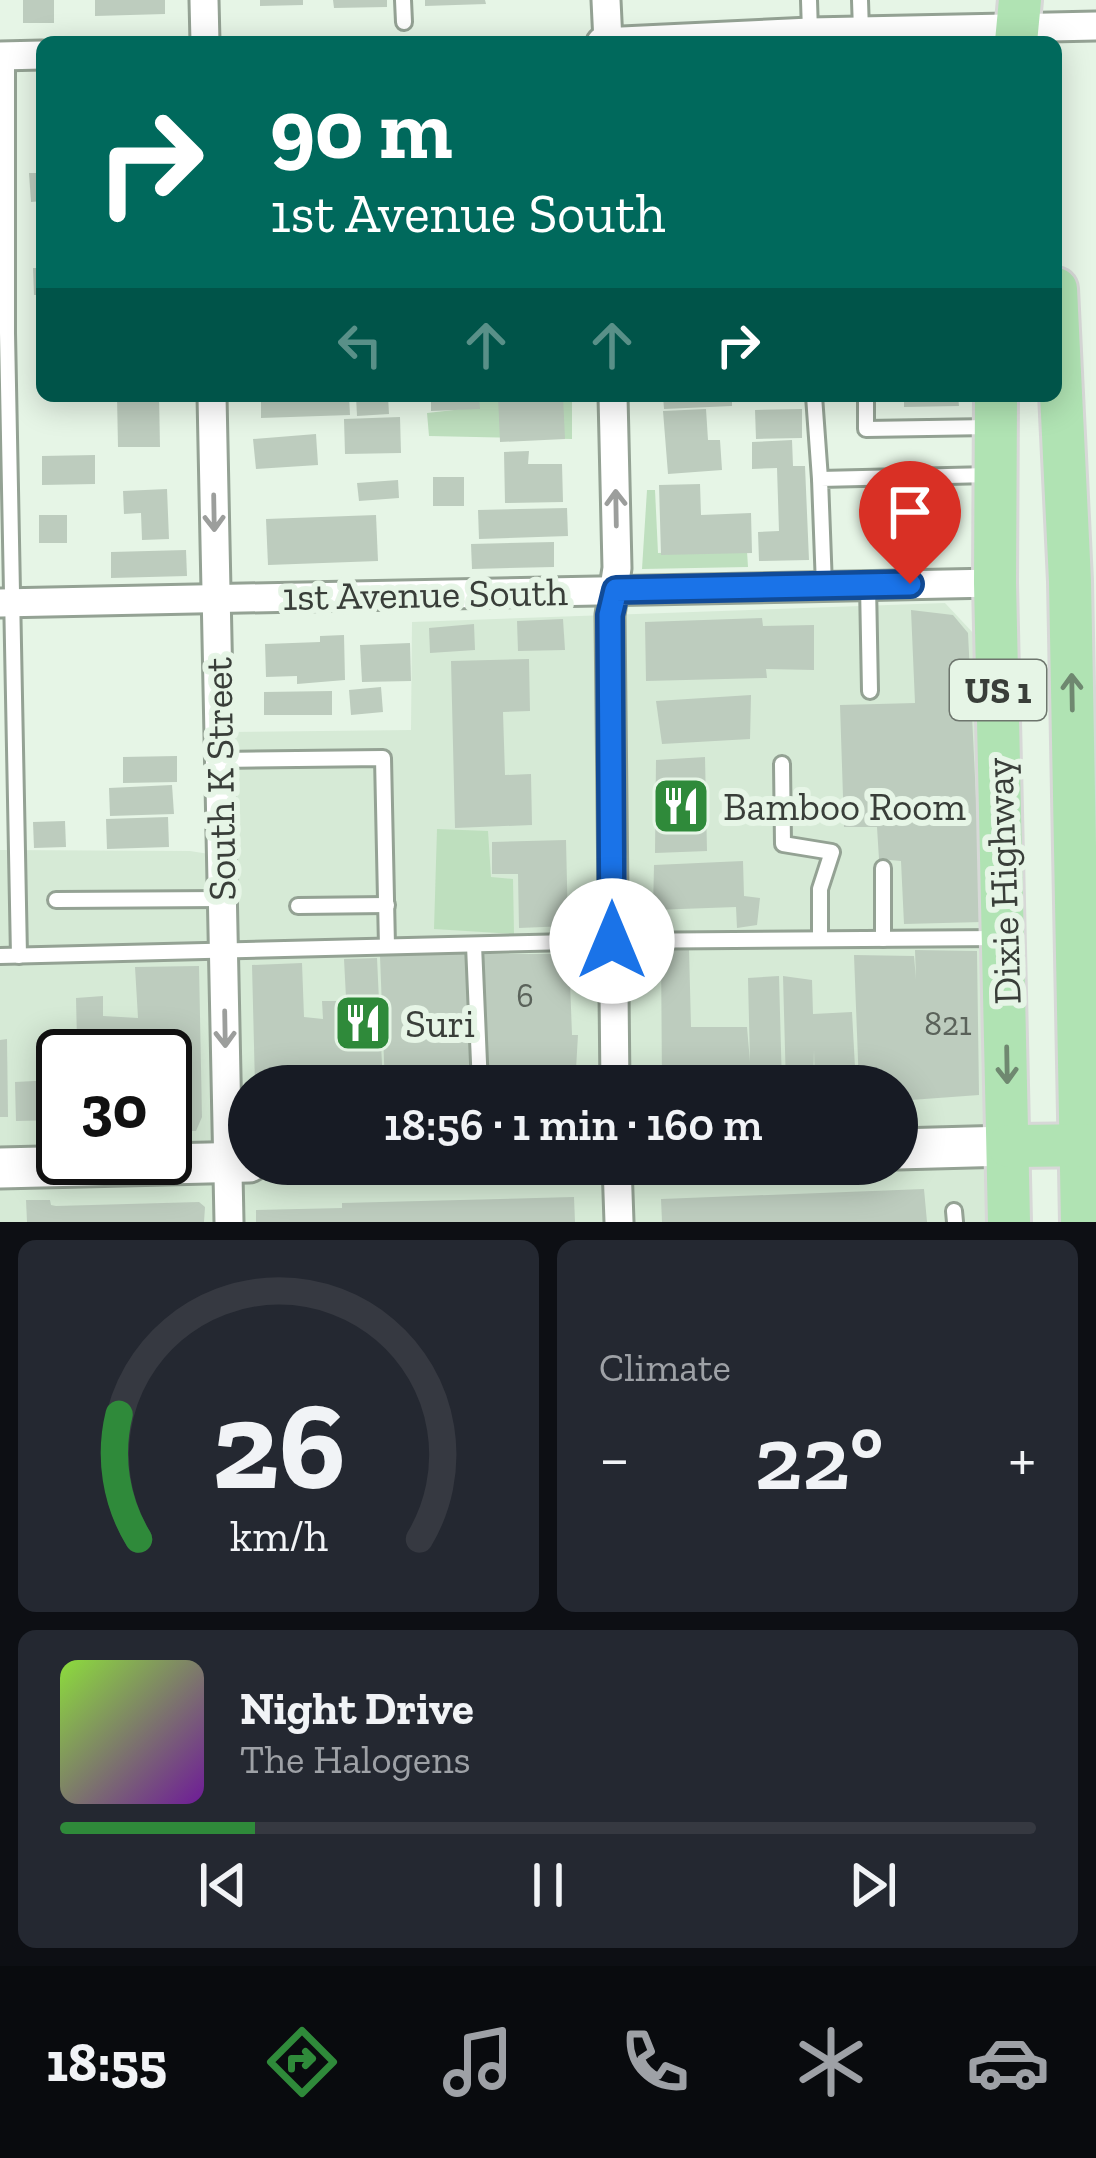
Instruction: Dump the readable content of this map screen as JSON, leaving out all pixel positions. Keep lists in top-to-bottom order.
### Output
{
  "streets": {
    "main road": ["US 1", "Dixie Highway"],
    "street": ["1st Avenue South", "South K Street"]
  },
  "crossings": [
    ["1st Avenue South", "South K Street"],
    ["1st Avenue South", "Dixie Highway"]
  ],
  "one_way": ["South K Street"],
  "places": {
    "restaurant": ["Bamboo Room", "Suri"]
  },
  "house_numbers": ["6", "821"],
  "page": {
    "turn": ["90 m", "1st Avenue South"],
    "limit": "30",
    "trip": "18:56 · 1 min · 160 m",
    "tile": "Climate",
    "heat": ["−", "22°", "+"],
    "song": ["Night Drive", "The Halogens"],
    "tabs": "18:55",
    "gauge": ["26", "km/h"]
  }
}
